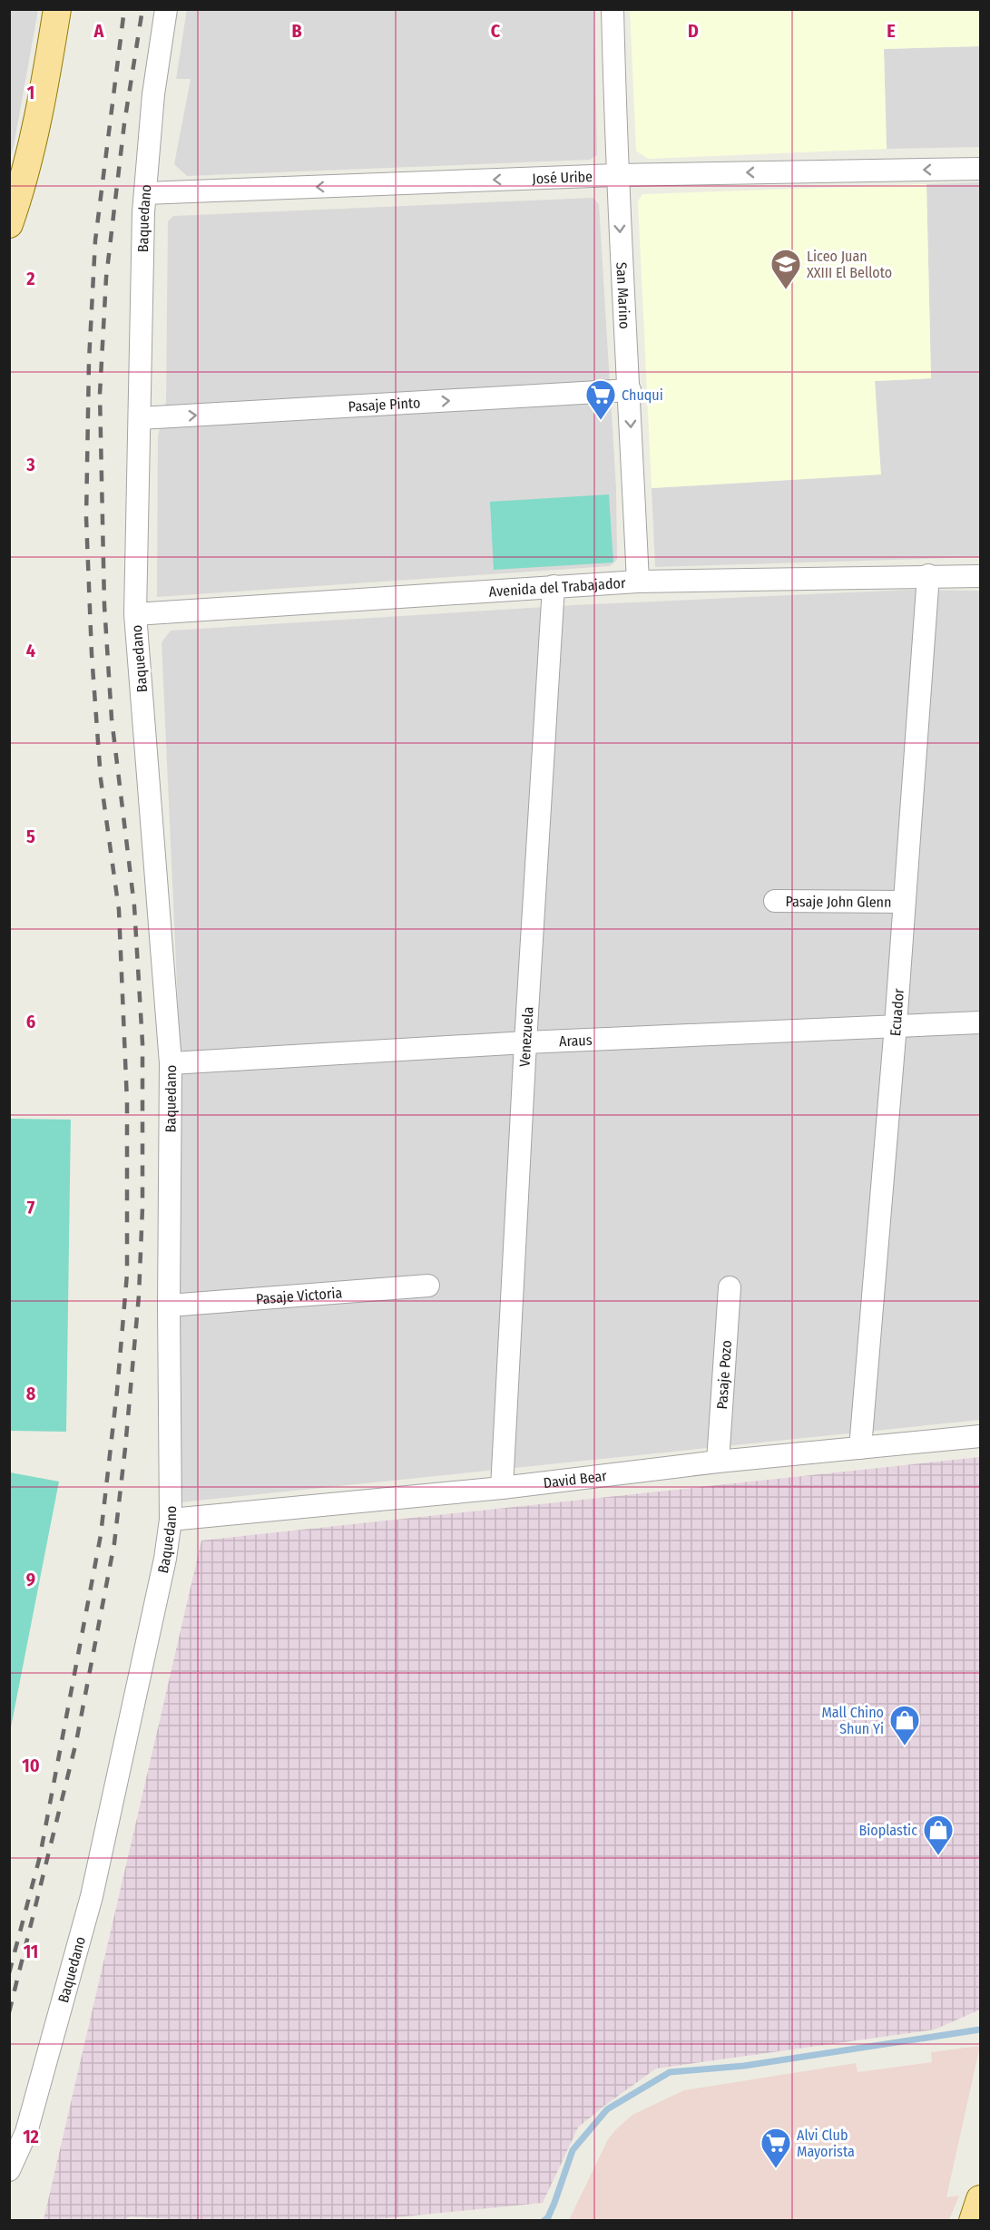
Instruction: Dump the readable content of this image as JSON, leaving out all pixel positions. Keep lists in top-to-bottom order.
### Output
{
  "streets": {
    "street": [
      "José Uribe",
      "Baquedano",
      "San Marino",
      "Pasaje Pinto",
      "Avenida del Trabajador",
      "Pasaje John Glenn",
      "Ecuador",
      "Venezuela",
      "Araus",
      "Pasaje Victoria",
      "Pasaje Pozo",
      "David Bear"
    ]
  },
  "crossings": [
    ["José Uribe", "Baquedano"],
    ["José Uribe", "San Marino"],
    ["Baquedano", "Pasaje Pinto"],
    ["Baquedano", "Avenida del Trabajador"],
    ["Baquedano", "Araus"],
    ["Baquedano", "Pasaje Victoria"],
    ["Baquedano", "David Bear"],
    ["San Marino", "Pasaje Pinto"],
    ["San Marino", "Avenida del Trabajador"],
    ["Avenida del Trabajador", "Ecuador"],
    ["Avenida del Trabajador", "Venezuela"],
    ["Pasaje John Glenn", "Ecuador"],
    ["Ecuador", "Araus"],
    ["Ecuador", "David Bear"],
    ["Venezuela", "Araus"],
    ["Venezuela", "David Bear"],
    ["Pasaje Pozo", "David Bear"]
  ],
  "one_way": ["José Uribe", "San Marino", "Pasaje Pinto"],
  "places": {
    "school or university": ["Liceo Juan XXIII El Belloto"],
    "supermarket": ["Chuqui", "Alvi Club Mayorista"],
    "shop": ["Mall Chino Shun Yi", "Bioplastic"]
  },
  "grid": {
    "columns": [
      "A",
      "B",
      "C",
      "D",
      "E"
    ],
    "rows": [
      "1",
      "2",
      "3",
      "4",
      "5",
      "6",
      "7",
      "8",
      "9",
      "10",
      "11",
      "12"
    ]
  }
}
